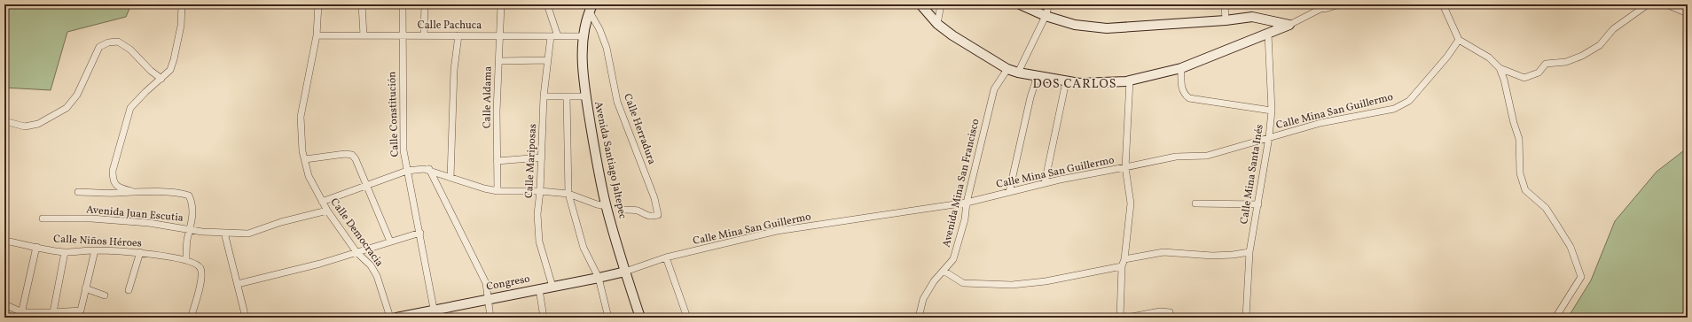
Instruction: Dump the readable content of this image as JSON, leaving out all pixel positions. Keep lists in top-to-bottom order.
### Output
{
  "streets": {
    "street": [
      "Calle Pachuca",
      "Calle Aldama",
      "Calle Mina San Guillermo",
      "Calle Constitución",
      "Calle Herradura",
      "Avenida Santiago Jaltepec",
      "Calle Mariposas",
      "Calle Mina Santa Inés",
      "Avenida Mina San Francisco",
      "Avenida Juan Escutia",
      "Calle Democracia",
      "Calle Niños Héroes",
      "Congreso"
    ]
  },
  "crossings": [
    ["Calle Pachuca", "Calle Aldama"],
    ["Calle Pachuca", "Calle Constitución"],
    ["Calle Pachuca", "Avenida Santiago Jaltepec"],
    ["Calle Pachuca", "Calle Mariposas"],
    ["Calle Pachuca", "Calle Democracia"],
    ["Calle Mina San Guillermo", "Avenida Santiago Jaltepec"],
    ["Calle Mina San Guillermo", "Calle Mina Santa Inés"],
    ["Calle Mina San Guillermo", "Avenida Mina San Francisco"],
    ["Calle Mina San Guillermo", "Congreso"],
    ["Calle Constitución", "Congreso"],
    ["Calle Herradura", "Avenida Santiago Jaltepec"],
    ["Avenida Santiago Jaltepec", "Congreso"],
    ["Calle Mariposas", "Congreso"],
    ["Avenida Juan Escutia", "Calle Democracia"]
  ],
  "districts": ["DOS CARLOS"]
}
